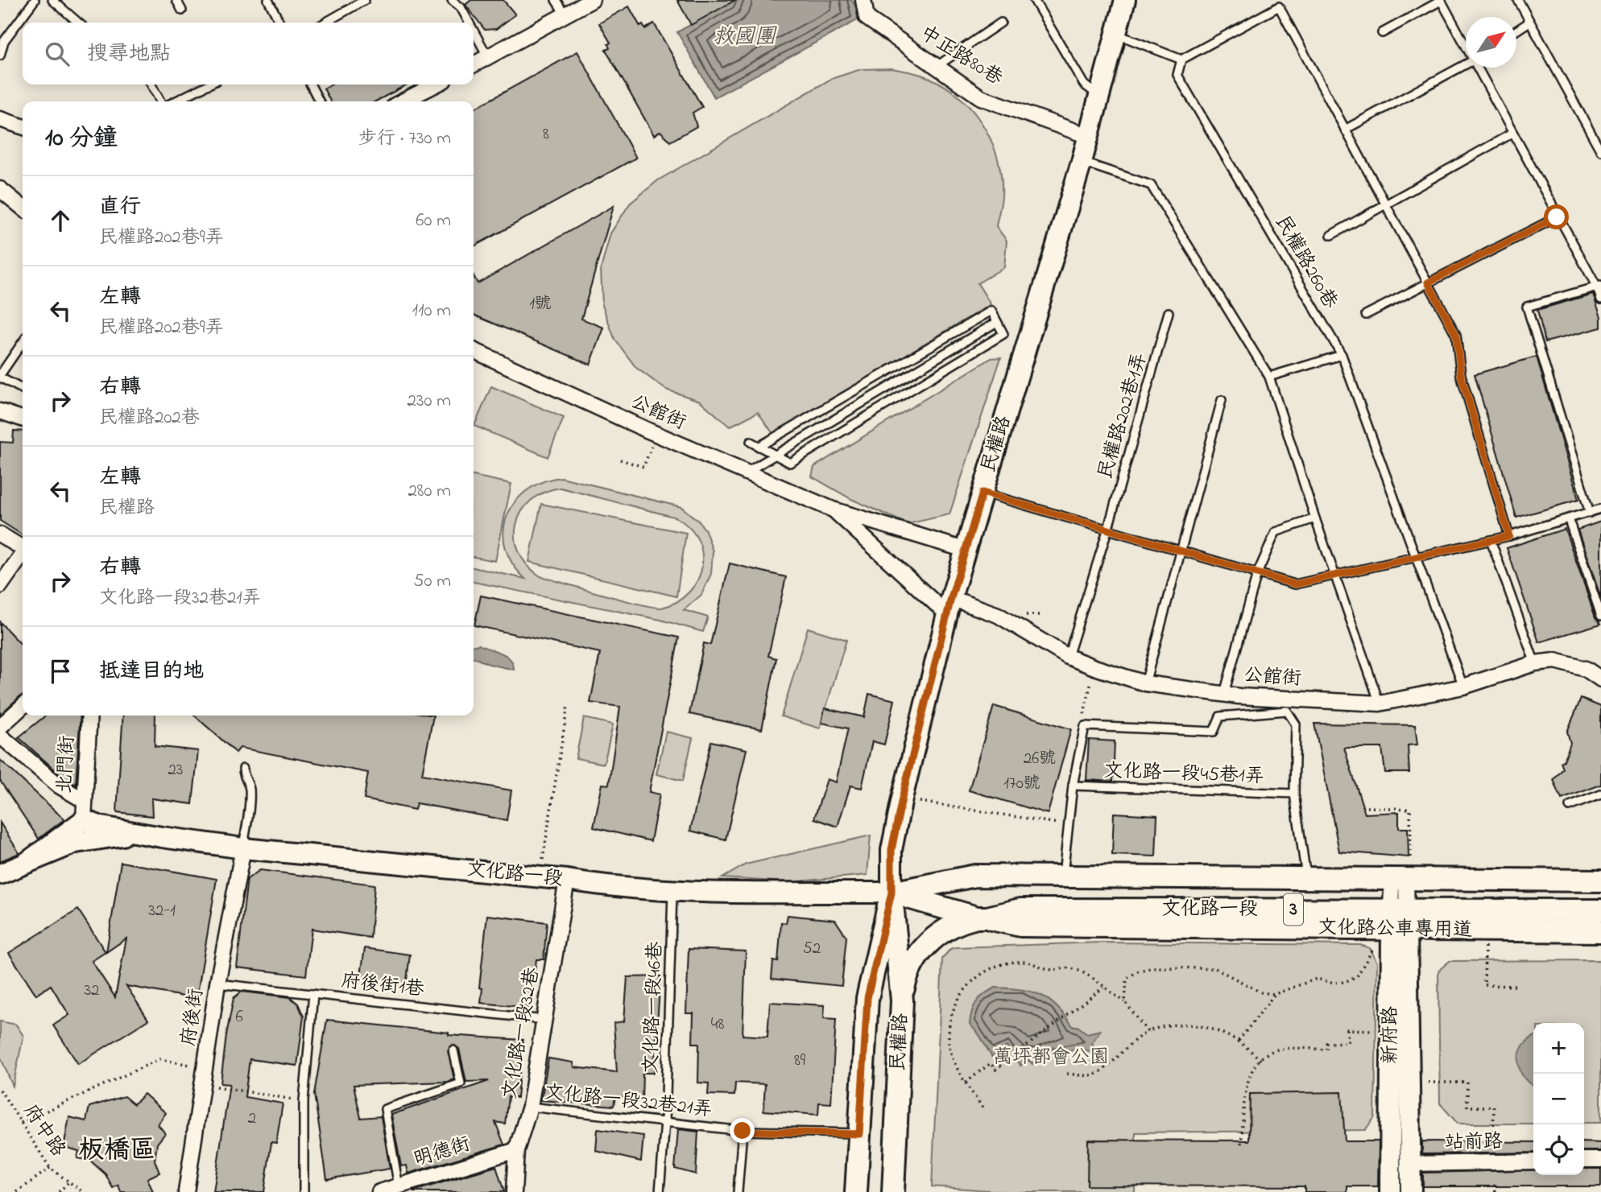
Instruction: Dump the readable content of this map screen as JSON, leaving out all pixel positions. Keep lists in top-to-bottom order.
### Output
{
  "streets": {
    "main road": [
      "民權路",
      "文化路一段",
      "3",
      "文化路公車專用道"
    ],
    "street": [
      "中正路80巷",
      "公館街",
      "北門街",
      "府後街",
      "文化路一段32巷",
      "新府路",
      "站前路",
      "明德街"
    ],
    "lane": [
      "民權路260巷",
      "民權路202巷1弄",
      "文化路一段45巷1弄",
      "府後街1巷",
      "文化路一段46巷",
      "文化路一段32巷21弄"
    ],
    "path": ["府中路"]
  },
  "crossings": [
    ["中正路80巷", "民權路"],
    ["民權路260巷", "公館街"],
    ["公館街", "民權路202巷1弄"],
    ["公館街", "民權路"],
    ["民權路", "文化路一段"],
    ["民權路", "文化路一段32巷21弄"],
    ["北門街", "文化路一段"],
    ["文化路一段", "文化路公車專用道"],
    ["文化路一段", "文化路一段46巷"],
    ["文化路一段", "府後街"],
    ["文化路一段", "文化路一段32巷"],
    ["文化路一段", "新府路"],
    ["3", "文化路公車專用道"],
    ["3", "新府路"],
    ["文化路公車專用道", "新府路"],
    ["府後街1巷", "府後街"],
    ["府後街1巷", "文化路一段32巷"],
    ["文化路一段46巷", "文化路一段32巷21弄"],
    ["文化路一段32巷", "文化路一段32巷21弄"],
    ["文化路一段32巷", "明德街"],
    ["新府路", "站前路"]
  ],
  "districts": ["板橋區"],
  "water": ["救國團"],
  "parks": ["萬坪都會公園"],
  "house_numbers": [
    "8",
    "1號",
    "26號",
    "23",
    "170號",
    "32-1",
    "52",
    "32",
    "6",
    "48",
    "89",
    "2"
  ],
  "north": "top right",
  "page": {
    "search": "搜尋地點",
    "heading": ["10 分鐘", "步行 · 730 m"],
    "list": [
      ["直行", "民權路202巷9弄", "60 m"],
      ["左轉", "民權路202巷9弄", "110 m"],
      ["右轉", "民權路202巷", "230 m"],
      ["左轉", "民權路", "280 m"],
      ["右轉", "文化路一段32巷21弄", "50 m"],
      "抵達目的地"
    ],
    "map_buttons": ["+", "−"]
  }
}
